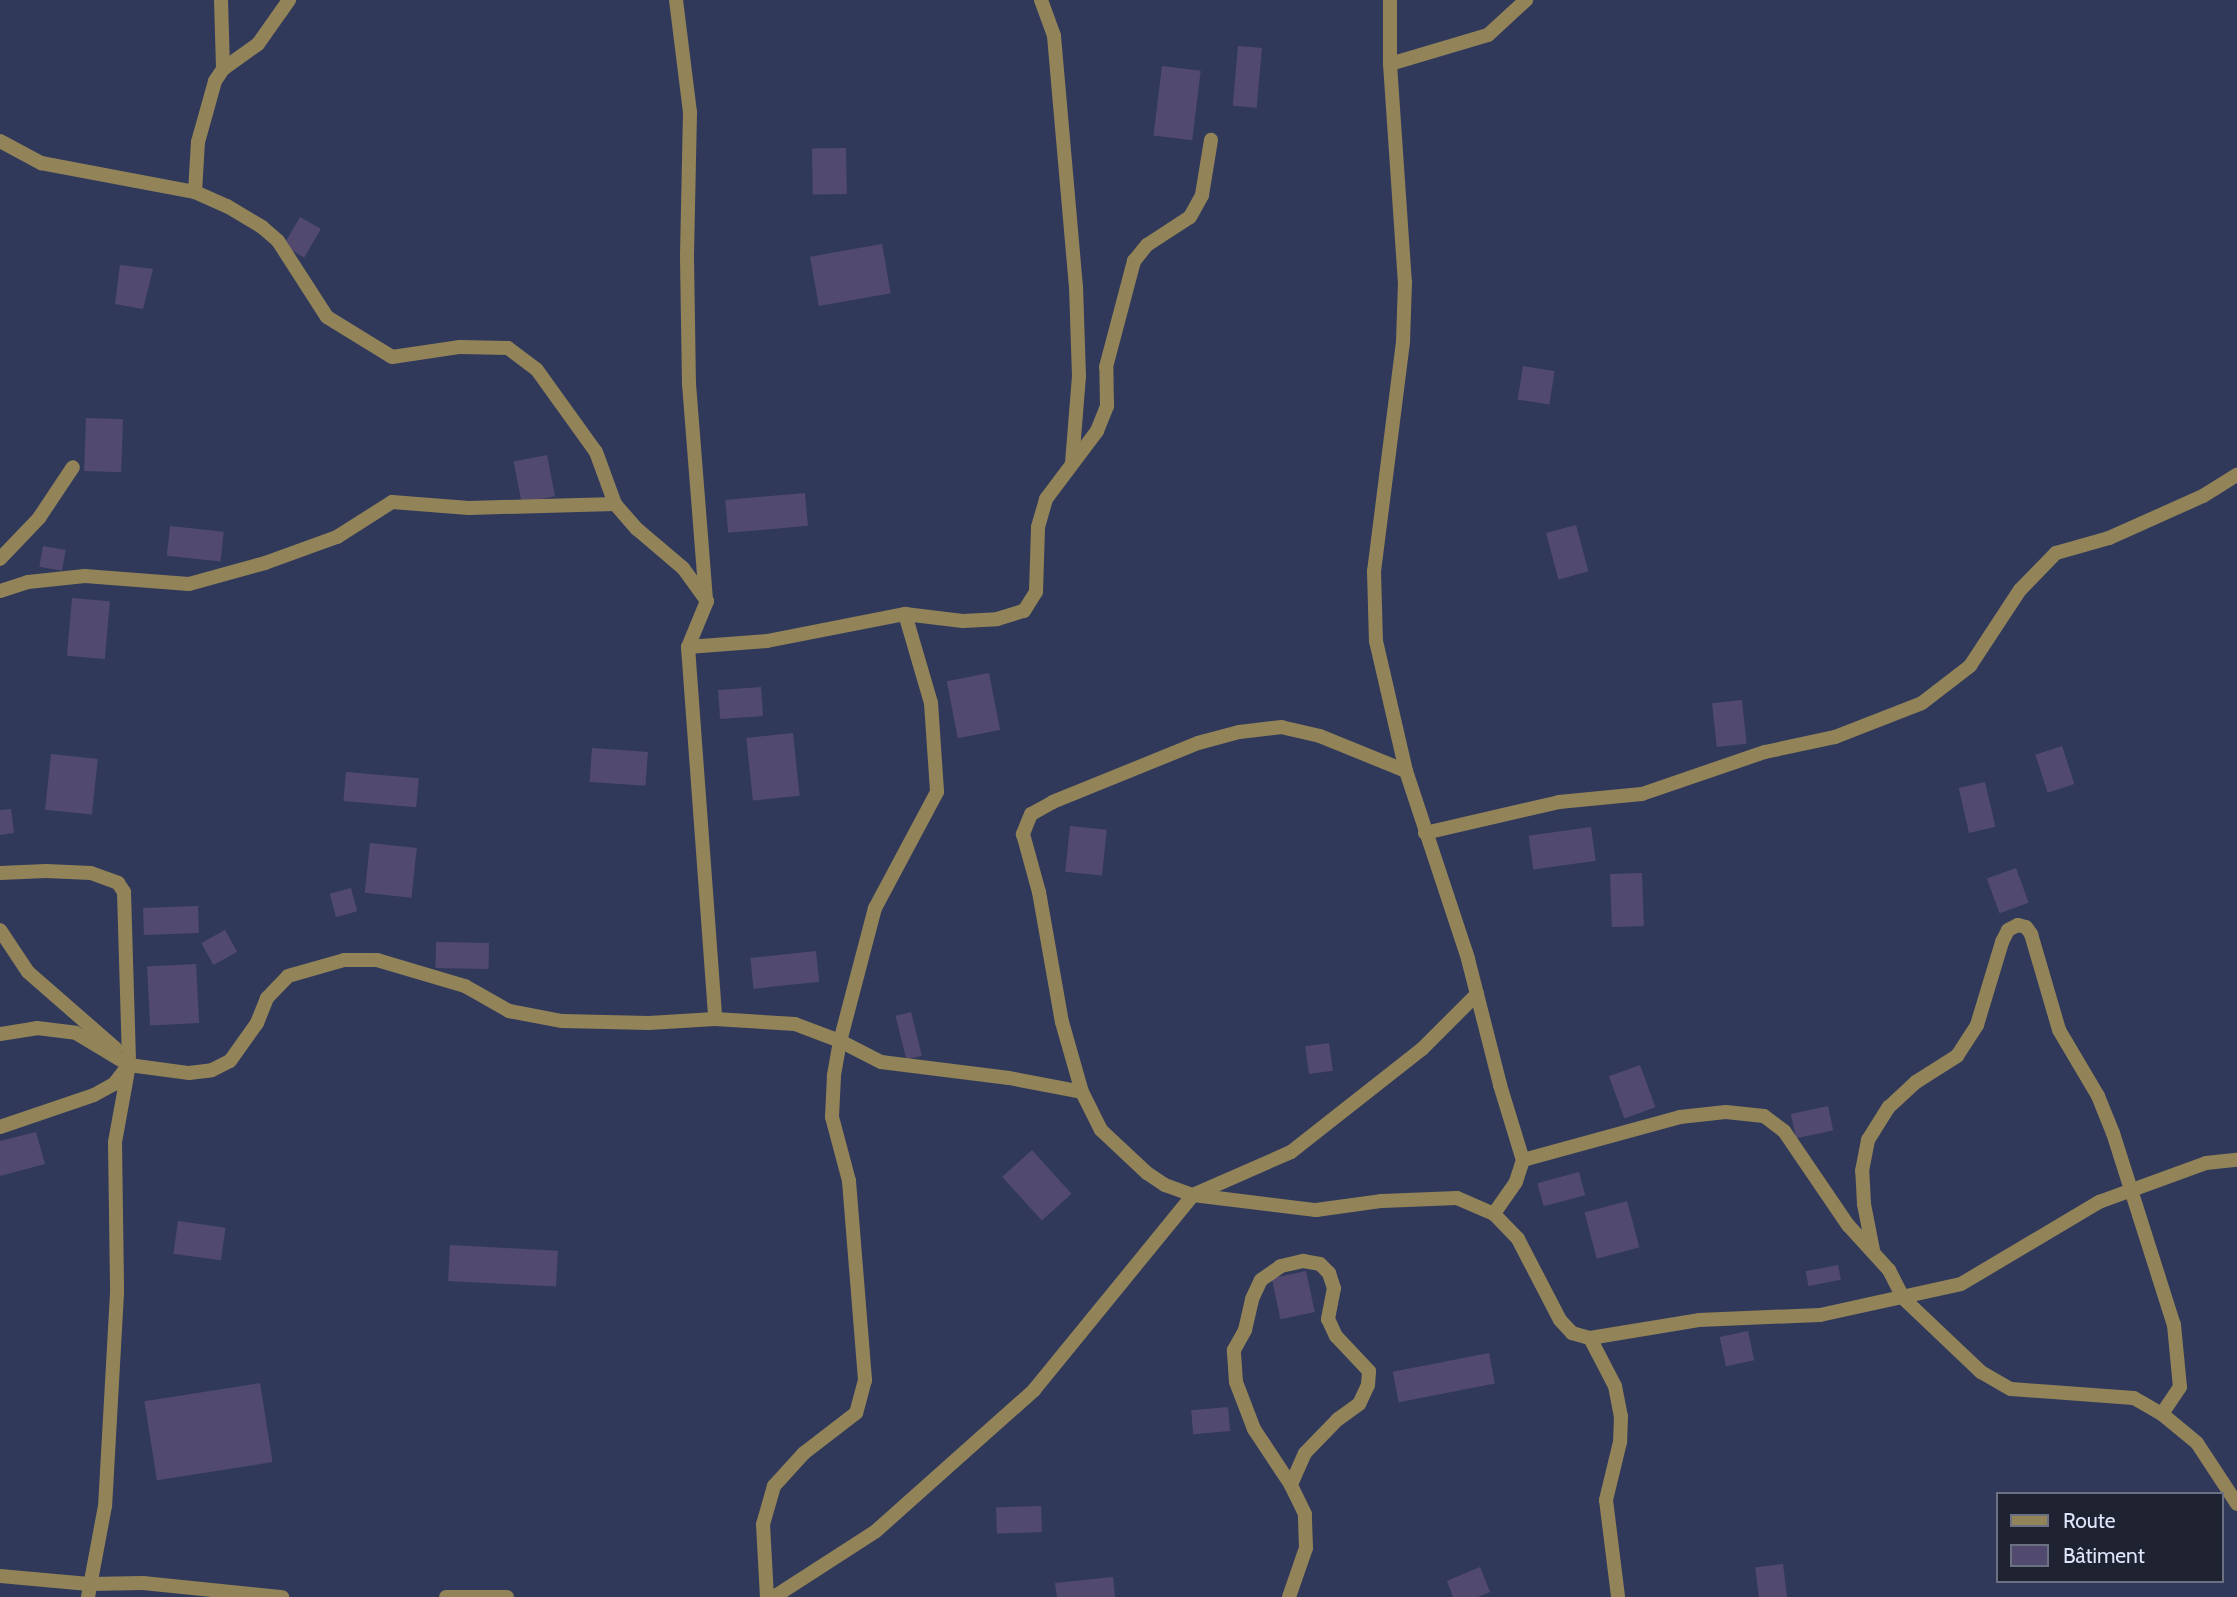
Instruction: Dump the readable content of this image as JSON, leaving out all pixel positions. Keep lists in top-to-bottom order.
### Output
{
  "legend": ["Route", "Bâtiment"]
}
